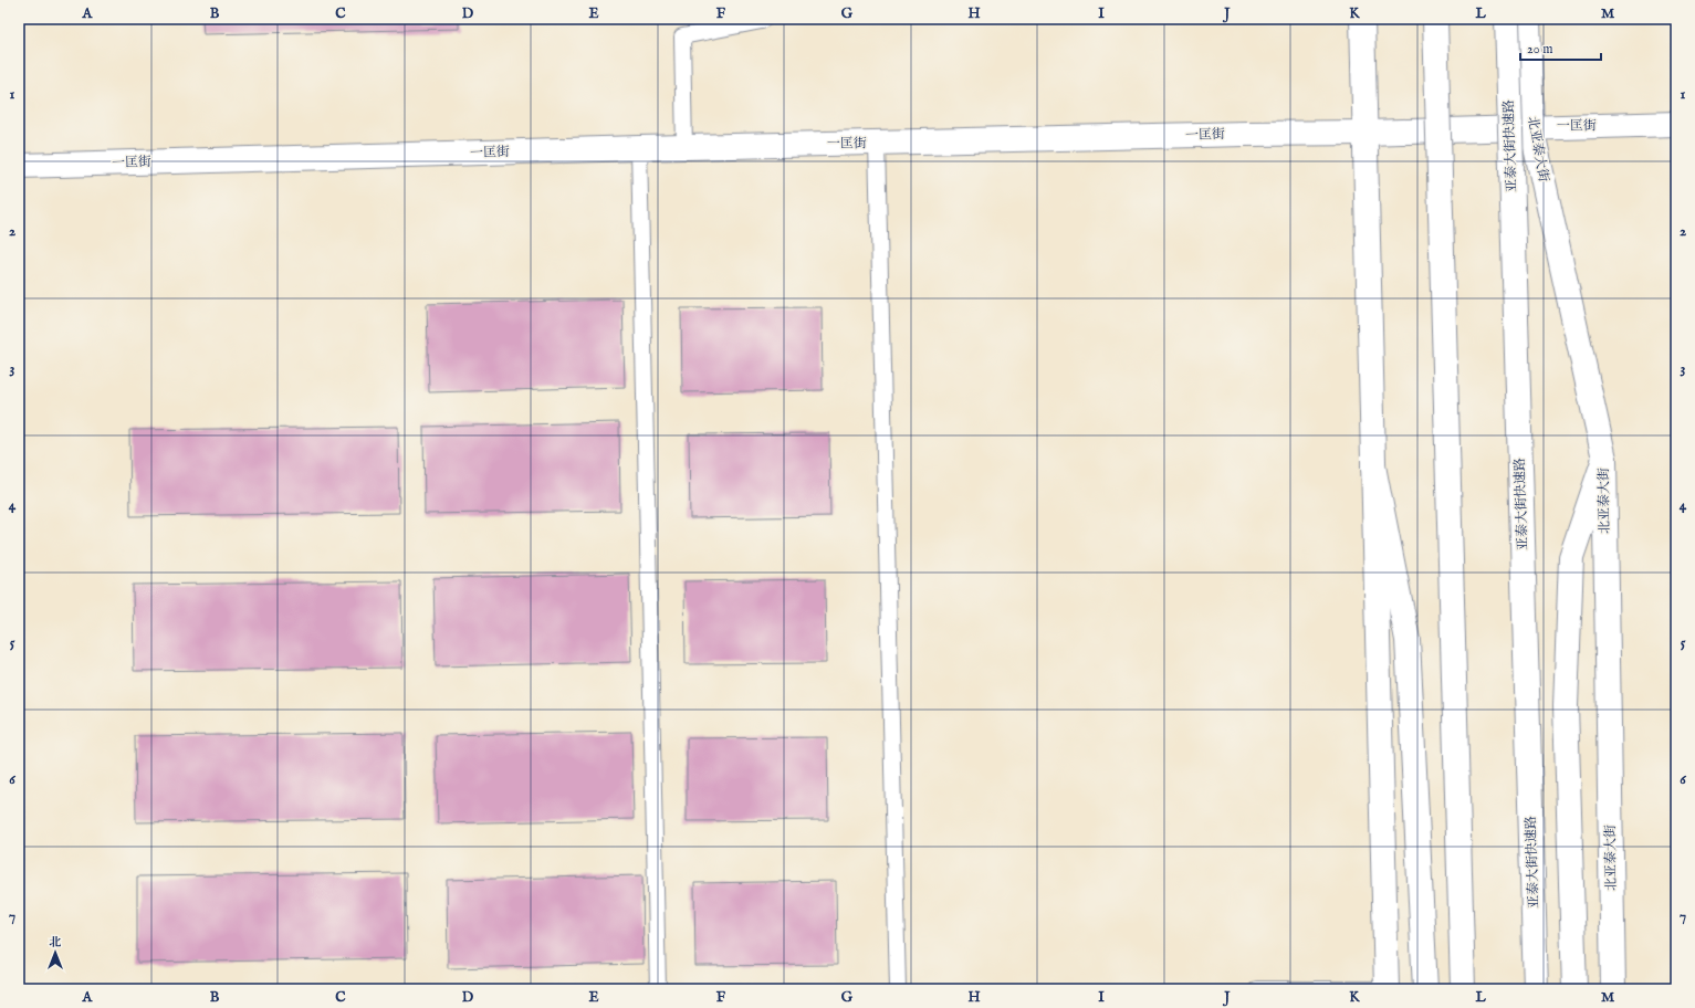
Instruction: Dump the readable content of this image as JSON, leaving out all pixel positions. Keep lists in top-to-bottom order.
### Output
{
  "streets": {
    "main road": ["一匡街", "亚泰大街快速路", "北亚泰大街"]
  },
  "crossings": [
    ["一匡街", "北亚泰大街"]
  ],
  "scale_bar": "20 m",
  "north": "top",
  "grid": {
    "columns": [
      "A",
      "B",
      "C",
      "D",
      "E",
      "F",
      "G",
      "H",
      "I",
      "J",
      "K",
      "L",
      "M"
    ],
    "rows": [
      "1",
      "2",
      "3",
      "4",
      "5",
      "6",
      "7"
    ]
  }
}
